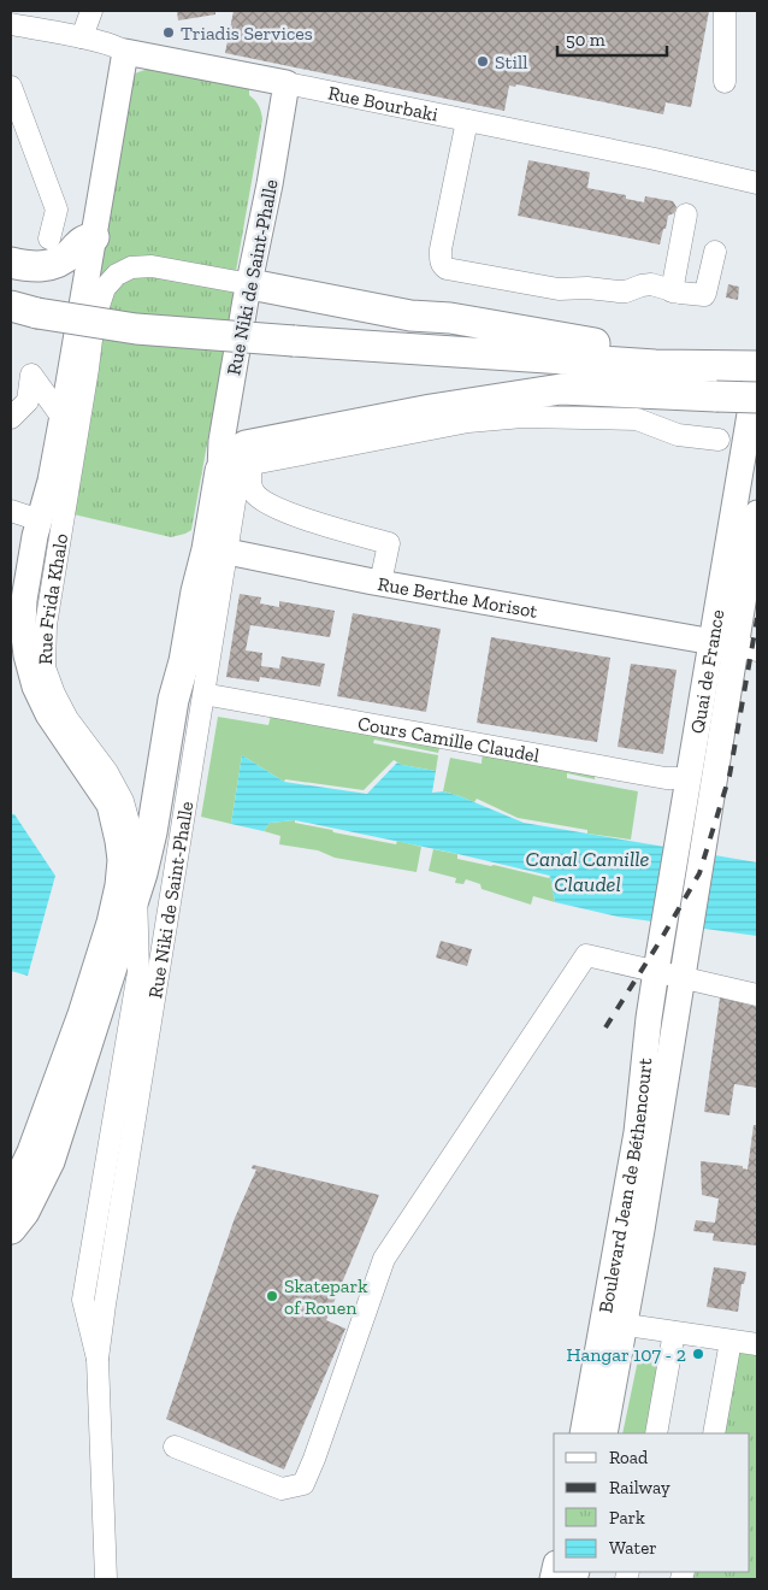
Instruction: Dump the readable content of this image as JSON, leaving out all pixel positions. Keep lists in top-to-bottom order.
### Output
{
  "streets": {
    "main road": [
      "Rue Bourbaki",
      "Rue Niki de Saint-Phalle",
      "Rue Frida Khalo",
      "Rue Berthe Morisot",
      "Quai de France",
      "Boulevard Jean de Béthencourt"
    ],
    "street": ["Cours Camille Claudel"]
  },
  "crossings": [
    ["Rue Bourbaki", "Rue Niki de Saint-Phalle"],
    ["Rue Bourbaki", "Rue Frida Khalo"],
    ["Rue Niki de Saint-Phalle", "Rue Frida Khalo"],
    ["Rue Niki de Saint-Phalle", "Rue Berthe Morisot"],
    ["Rue Berthe Morisot", "Quai de France"],
    ["Quai de France", "Cours Camille Claudel"],
    ["Quai de France", "Boulevard Jean de Béthencourt"]
  ],
  "water": ["Canal Camille Claudel"],
  "places": [
    "Triadis Services",
    "Still",
    "Skatepark of Rouen",
    "Hangar 107 - 2"
  ],
  "legend": [
    "Road",
    "Railway",
    "Park",
    "Water"
  ],
  "scale_bar": "50 m"
}
